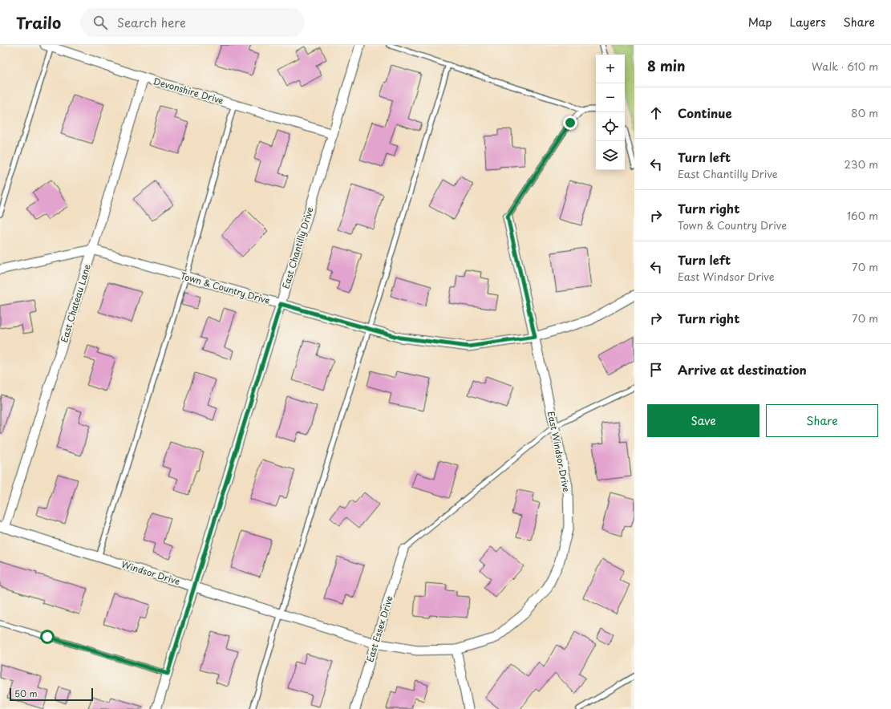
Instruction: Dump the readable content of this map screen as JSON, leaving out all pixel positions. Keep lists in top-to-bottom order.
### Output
{
  "streets": {
    "street": [
      "Devonshire Drive",
      "East Chantilly Drive",
      "Town & Country Drive",
      "East Chateau Lane",
      "East Windsor Drive",
      "Windsor Drive",
      "East Essex Drive"
    ]
  },
  "crossings": [
    ["Devonshire Drive", "East Chantilly Drive"],
    ["Devonshire Drive", "East Chateau Lane"],
    ["East Chantilly Drive", "Town & Country Drive"],
    ["East Chantilly Drive", "Windsor Drive"],
    ["Town & Country Drive", "East Chateau Lane"],
    ["Town & Country Drive", "East Windsor Drive"],
    ["East Chateau Lane", "Windsor Drive"],
    ["East Windsor Drive", "Windsor Drive"],
    ["East Windsor Drive", "East Essex Drive"],
    ["Windsor Drive", "East Essex Drive"]
  ],
  "scale_bar": "50 m",
  "page": {
    "header": "Trailo",
    "search": "Search here",
    "nav": ["Map", "Layers", "Share"],
    "heading": ["8 min", "Walk · 610 m"],
    "map_buttons": ["+", "−"],
    "list": [
      ["Continue", "80 m"],
      ["Turn left", "East Chantilly Drive", "230 m"],
      ["Turn right", "Town & Country Drive", "160 m"],
      ["Turn left", "East Windsor Drive", "70 m"],
      ["Turn right", "70 m"],
      "Arrive at destination"
    ],
    "buttons": ["Save", "Share"],
    "scale": "50 m"
  }
}
